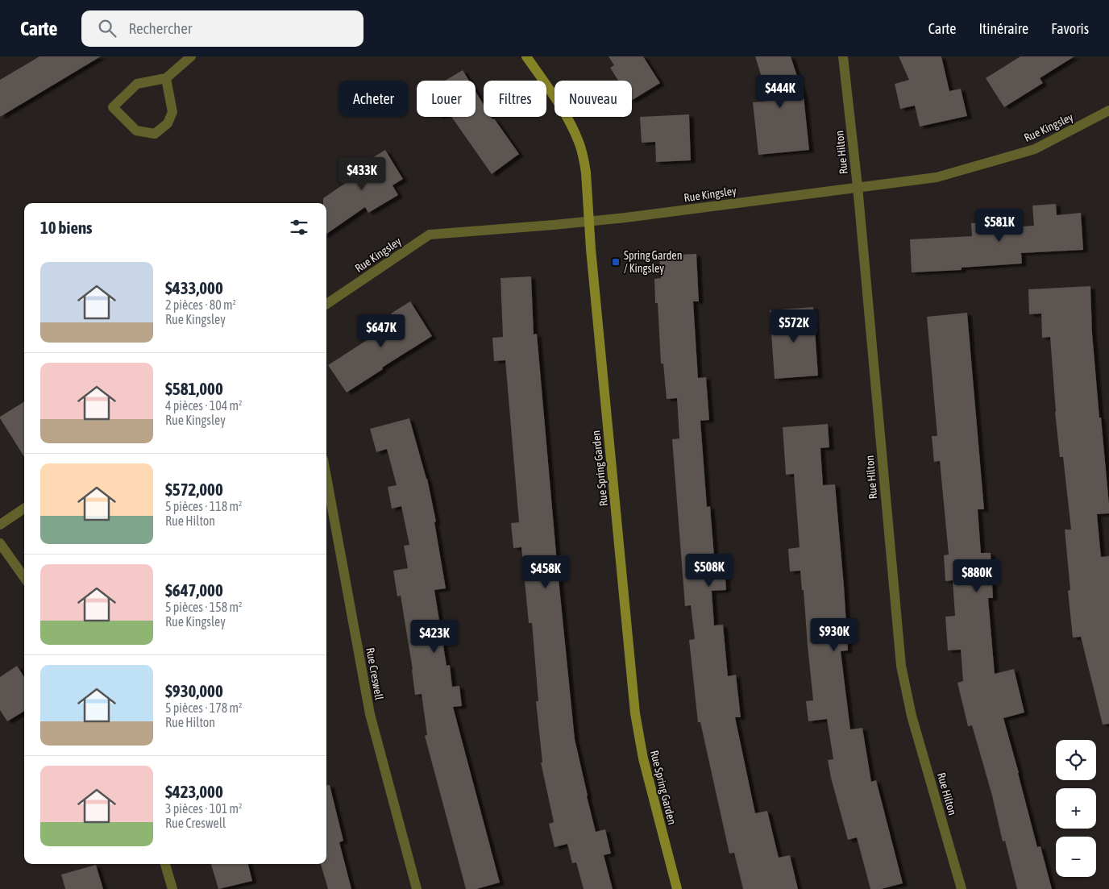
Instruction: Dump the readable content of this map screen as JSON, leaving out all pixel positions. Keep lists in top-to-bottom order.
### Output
{
  "streets": {
    "street": [
      "Rue Kingsley",
      "Rue Hilton",
      "Rue Spring Garden",
      "Rue Creswell"
    ]
  },
  "crossings": [
    ["Rue Kingsley", "Rue Hilton"],
    ["Rue Kingsley", "Rue Spring Garden"]
  ],
  "places": {
    "transit": ["Spring Garden / Kingsley"]
  },
  "page": {
    "header": "Carte",
    "search": "Rechercher",
    "nav": ["Carte", "Itinéraire", "Favoris"],
    "price": [
      "$444K",
      "$433K",
      "$581K",
      "$572K",
      "$647K",
      "$508K",
      "$458K",
      "$880K",
      "$930K",
      "$423K"
    ],
    "chip": [
      "Acheter",
      "Louer",
      "Filtres",
      "Nouveau"
    ],
    "heading": "10 biens",
    "list": [
      {
        "name": "$433,000",
        "note": "2 pièces · 80 m² · Rue Kingsley"
      },
      {
        "name": "$581,000",
        "note": "4 pièces · 104 m² · Rue Kingsley"
      },
      {
        "name": "$572,000",
        "note": "5 pièces · 118 m² · Rue Hilton"
      },
      {
        "name": "$647,000",
        "note": "5 pièces · 158 m² · Rue Kingsley"
      },
      {
        "name": "$930,000",
        "note": "5 pièces · 178 m² · Rue Hilton"
      },
      {
        "name": "$423,000",
        "note": "3 pièces · 101 m² · Rue Creswell"
      }
    ],
    "map_buttons": ["+", "−"]
  }
}
